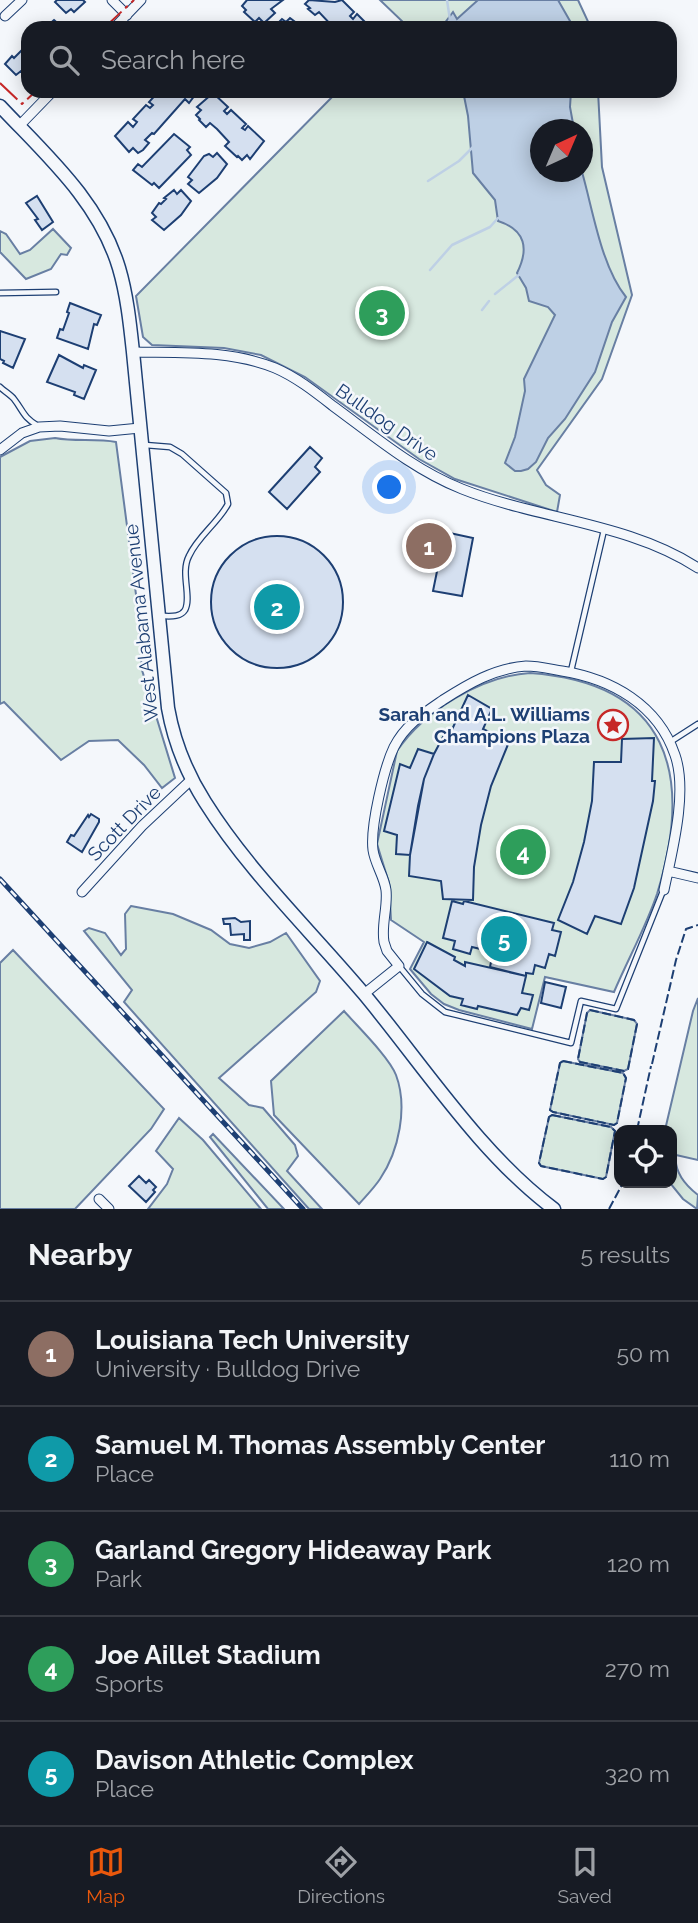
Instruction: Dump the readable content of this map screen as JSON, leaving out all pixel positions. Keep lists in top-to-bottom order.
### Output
{
  "streets": {
    "main road": ["West Alabama Avenue"],
    "street": ["Bulldog Drive", "Scott Drive"]
  },
  "crossings": [
    ["Bulldog Drive", "West Alabama Avenue"],
    ["West Alabama Avenue", "Scott Drive"]
  ],
  "places": {
    "place": ["Sarah and A.L. Williams Champions Plaza"]
  },
  "north": "top right",
  "page": {
    "search": "Search here",
    "pins": [
      "3",
      "1",
      "2",
      "4",
      "5"
    ],
    "heading": ["Nearby", "5 results"],
    "list": [
      {
        "mark": "1",
        "name": "Louisiana Tech University",
        "note": "University · Bulldog Drive",
        "value": "50 m"
      },
      {
        "mark": "2",
        "name": "Samuel M. Thomas Assembly Center",
        "note": "Place",
        "value": "110 m"
      },
      {
        "mark": "3",
        "name": "Garland Gregory Hideaway Park",
        "note": "Park",
        "value": "120 m"
      },
      {
        "mark": "4",
        "name": "Joe Aillet Stadium",
        "note": "Sports",
        "value": "270 m"
      },
      {
        "mark": "5",
        "name": "Davison Athletic Complex",
        "note": "Place",
        "value": "320 m"
      }
    ],
    "nav": ["Map", "Directions", "Saved"]
  }
}
